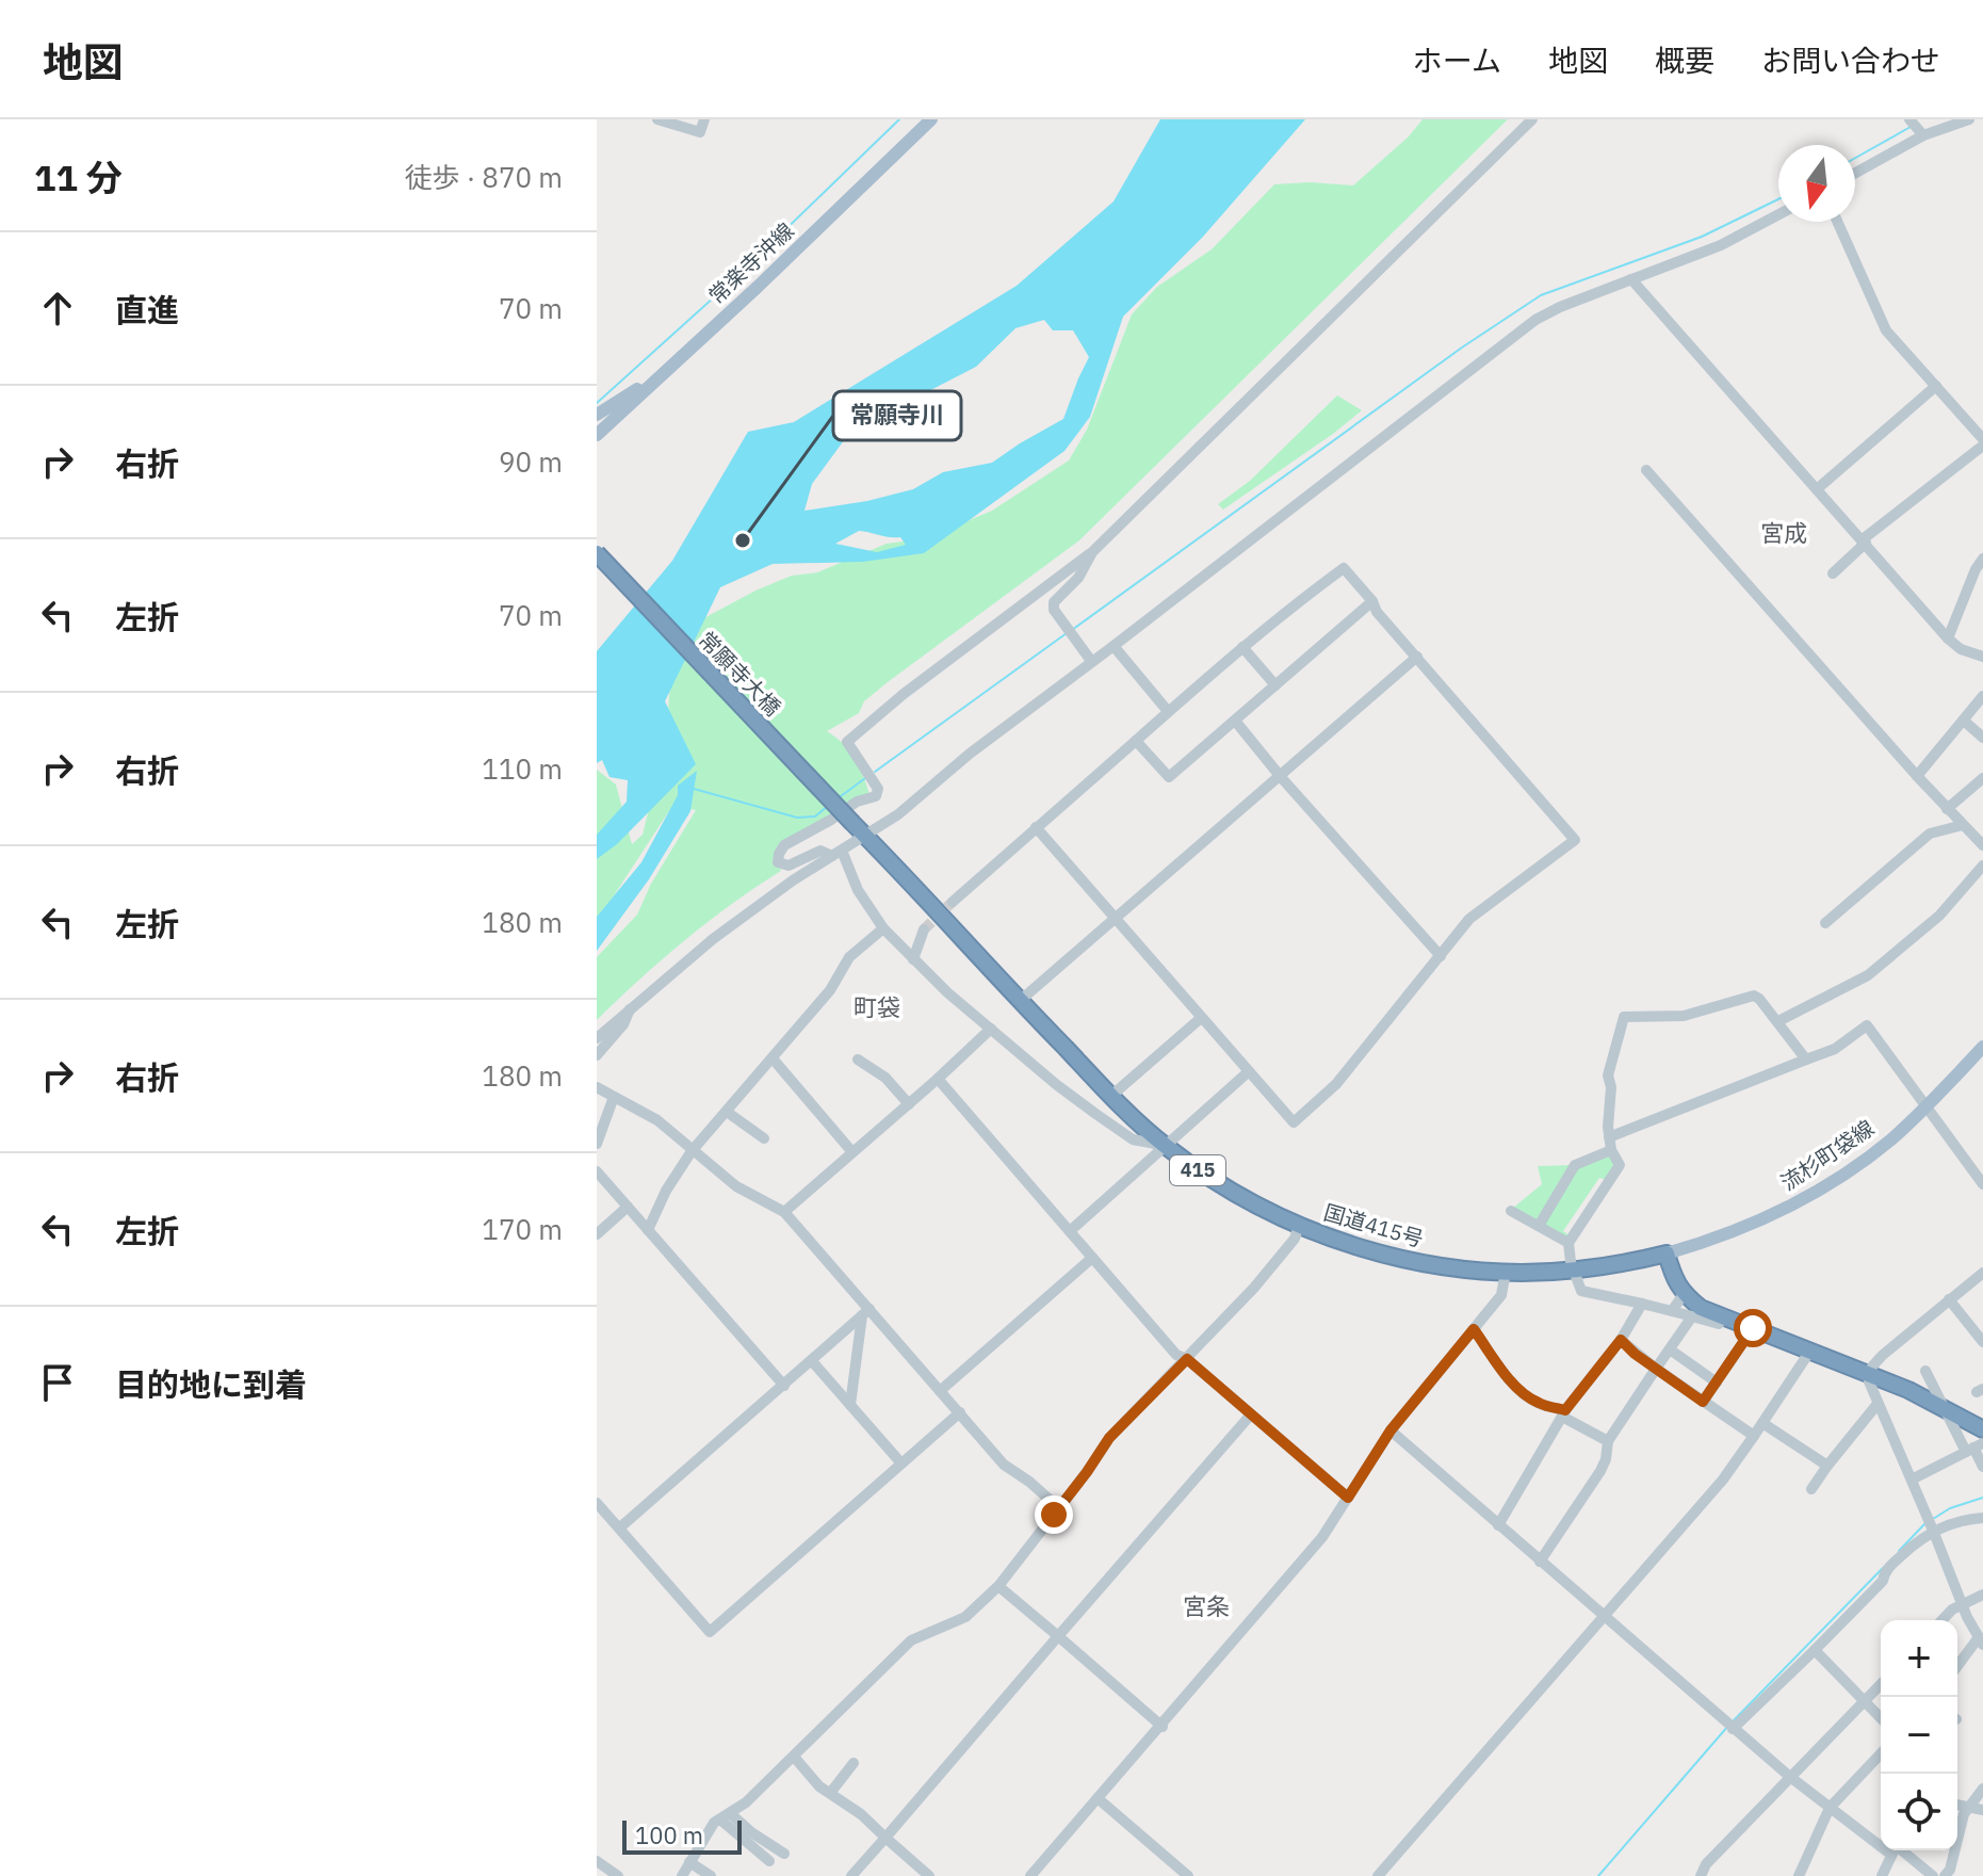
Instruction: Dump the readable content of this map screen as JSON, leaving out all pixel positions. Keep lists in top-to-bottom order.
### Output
{
  "streets": {
    "highway": ["常願寺大橋", "415", "国道415号"],
    "main road": ["常楽寺沖線", "流杉町袋線"]
  },
  "crossings": [
    ["常願寺大橋", "国道415号"],
    ["流杉町袋線", "国道415号"]
  ],
  "districts": ["宮成", "町袋", "宮条"],
  "places": ["常願寺川"],
  "scale_bar": "100 m",
  "north": "bottom",
  "page": {
    "header": "地図",
    "nav": [
      "ホーム",
      "地図",
      "概要",
      "お問い合わせ"
    ],
    "heading": ["11 分", "徒歩 · 870 m"],
    "list": [
      ["直進", "70 m"],
      ["右折", "90 m"],
      ["左折", "70 m"],
      ["右折", "110 m"],
      ["左折", "180 m"],
      ["右折", "180 m"],
      ["左折", "170 m"],
      "目的地に到着"
    ],
    "map_buttons": ["+", "−"],
    "scale": "100 m"
  }
}
